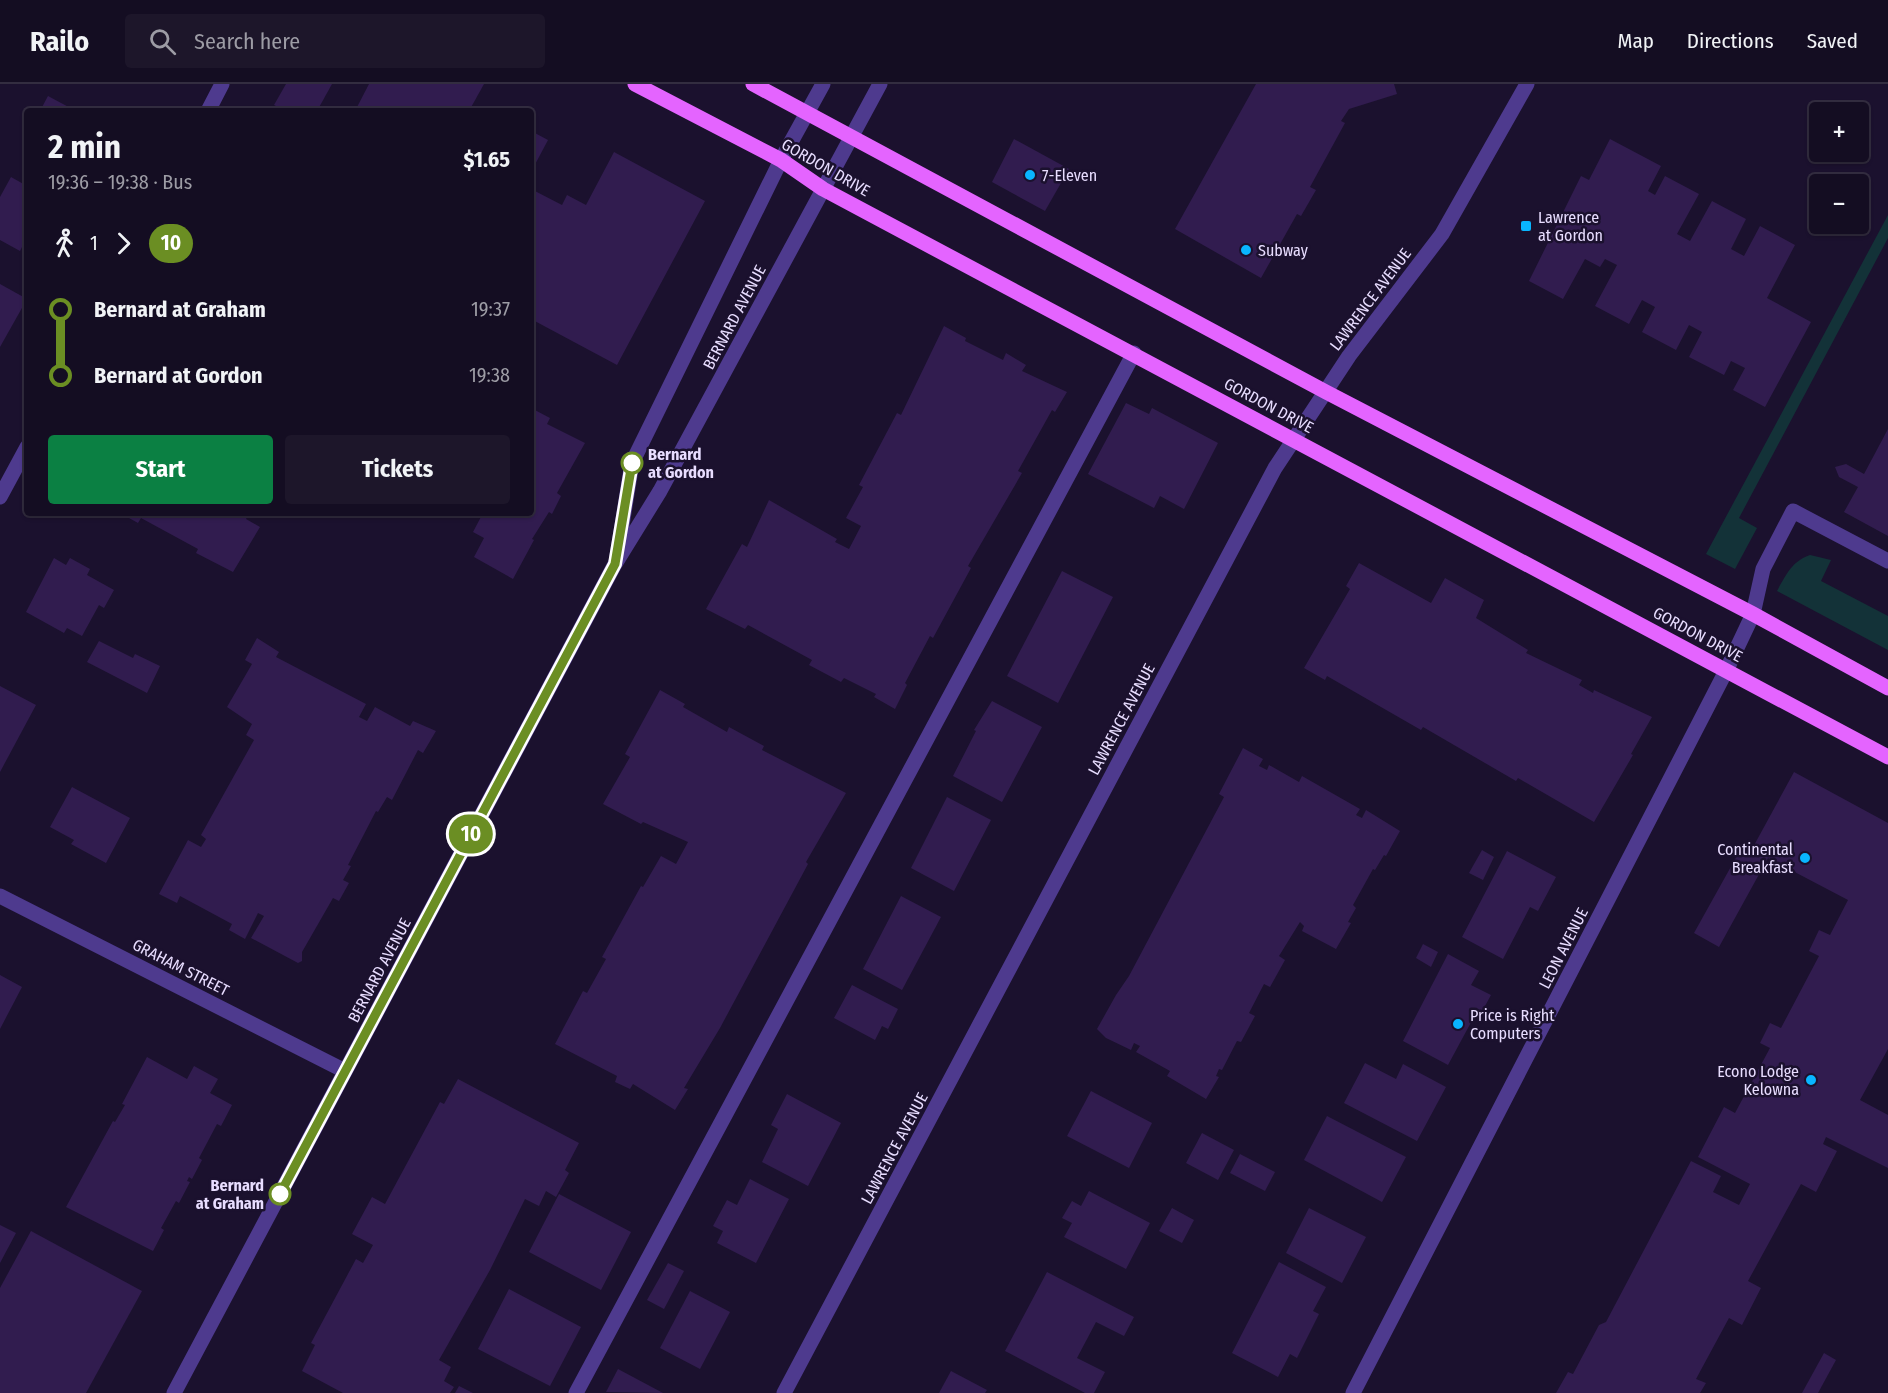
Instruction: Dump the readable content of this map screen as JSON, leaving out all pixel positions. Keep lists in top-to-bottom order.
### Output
{
  "streets": {
    "main road": ["GORDON DRIVE"],
    "street": [
      "LAWRENCE AVENUE",
      "BERNARD AVENUE",
      "LEON AVENUE",
      "GRAHAM STREET"
    ]
  },
  "crossings": [
    ["GORDON DRIVE", "LAWRENCE AVENUE"],
    ["GORDON DRIVE", "BERNARD AVENUE"],
    ["GORDON DRIVE", "LEON AVENUE"],
    ["BERNARD AVENUE", "GRAHAM STREET"]
  ],
  "places": {
    "other": [
      "7-Eleven",
      "Subway",
      "Bernard at Gordon",
      "Continental Breakfast",
      "Price is Right Computers",
      "Econo Lodge Kelowna",
      "Bernard at Graham"
    ],
    "transit": ["Lawrence at Gordon"]
  },
  "lines": ["bus line 10"],
  "page": {
    "header": "Railo",
    "search": "Search here",
    "nav": ["Map", "Directions", "Saved"],
    "on_map": "10",
    "map_buttons": ["+", "−"],
    "heading": ["2 min", "19:36 – 19:38 · Bus", "$1.65"],
    "legs": ["1", "10"],
    "list": [
      {
        "name": "Bernard at Graham",
        "value": "19:37"
      },
      {
        "name": "Bernard at Gordon",
        "value": "19:38"
      }
    ],
    "buttons": ["Start", "Tickets"]
  }
}
